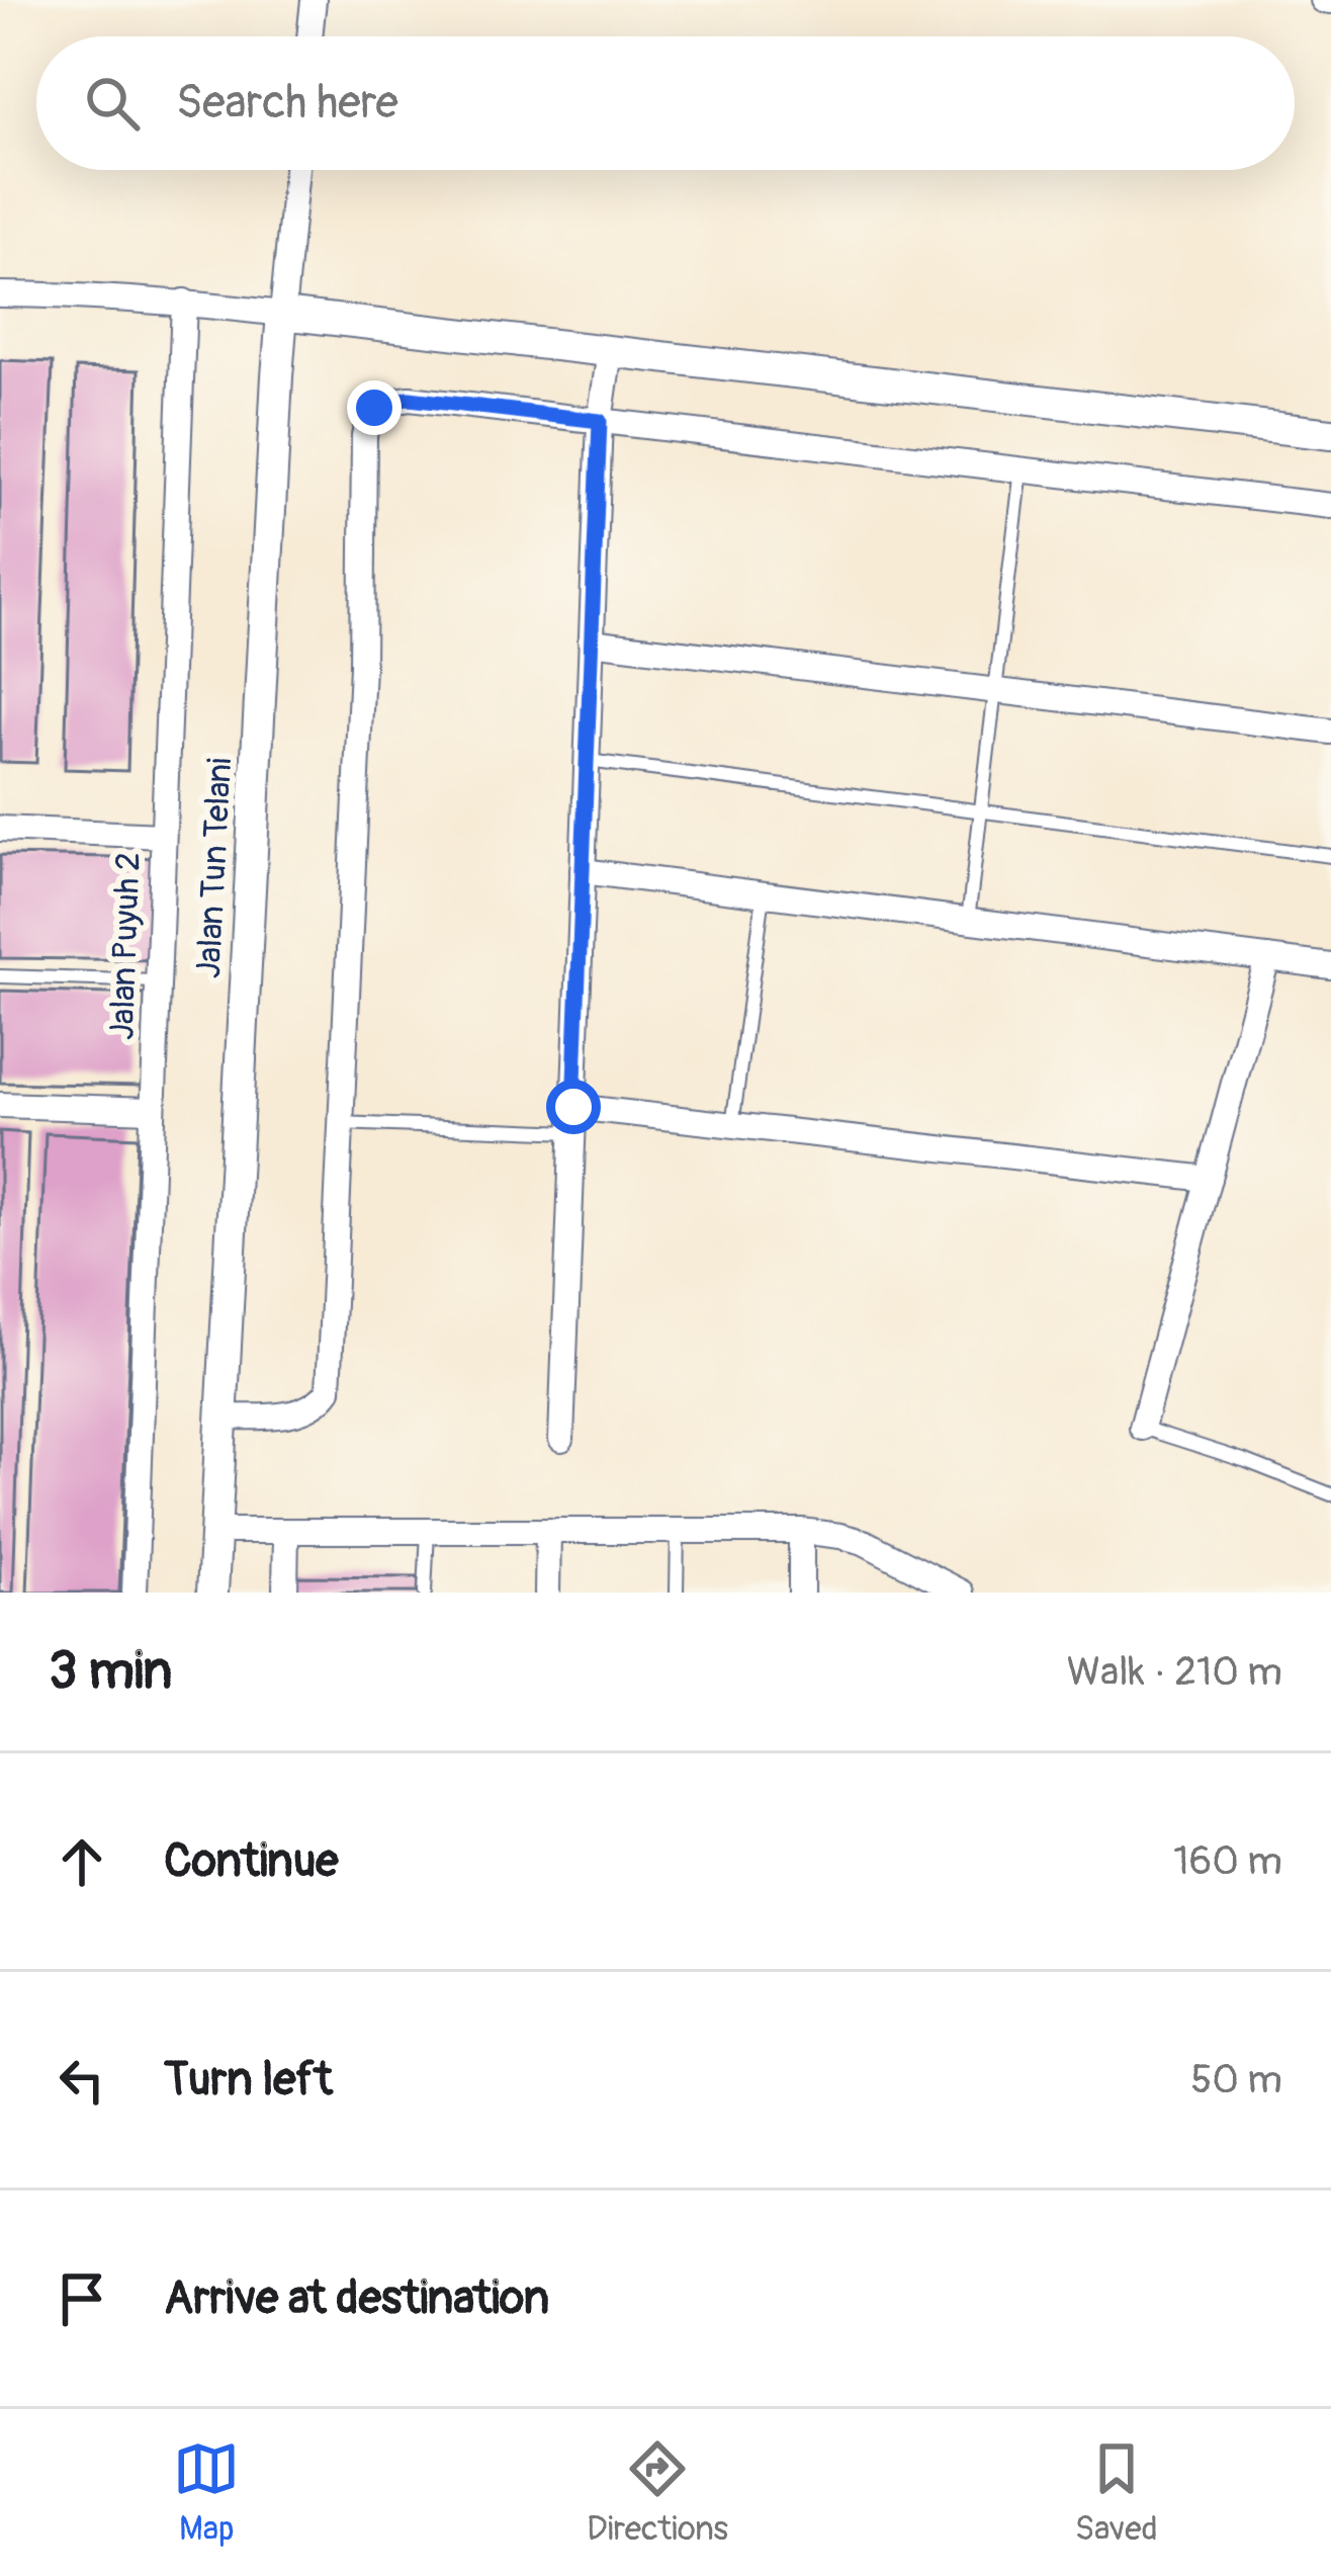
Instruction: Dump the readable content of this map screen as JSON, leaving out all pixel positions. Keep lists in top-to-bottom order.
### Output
{
  "streets": {
    "street": ["Jalan Tun Telani", "Jalan Puyuh 2"]
  },
  "page": {
    "search": "Search here",
    "heading": ["3 min", "Walk · 210 m"],
    "list": [
      ["Continue", "160 m"],
      ["Turn left", "50 m"],
      "Arrive at destination"
    ],
    "nav": ["Map", "Directions", "Saved"]
  }
}
